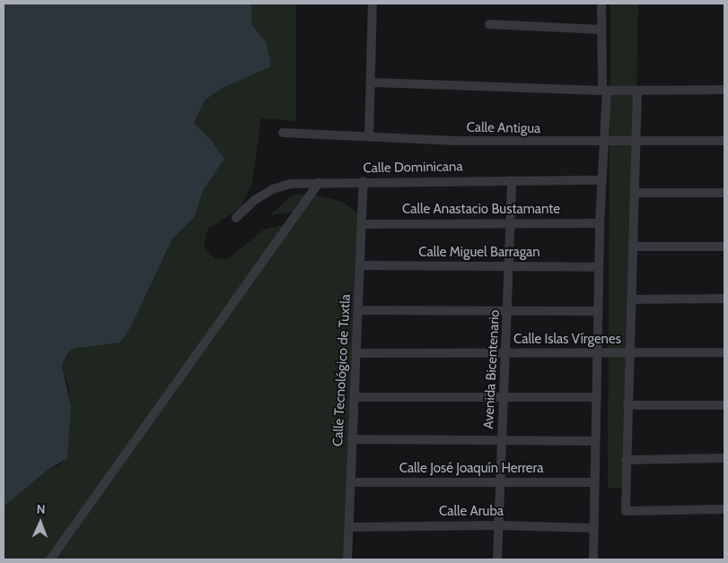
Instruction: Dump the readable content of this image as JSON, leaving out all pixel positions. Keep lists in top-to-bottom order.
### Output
{
  "streets": {
    "street": [
      "Calle Antigua",
      "Calle Dominicana",
      "Calle Anastacio Bustamante",
      "Calle Miguel Barragan",
      "Calle Islas Vírgenes",
      "Avenida Bicentenario",
      "Calle Tecnológico de Tuxtla",
      "Calle José Joaquín Herrera",
      "Calle Aruba"
    ]
  },
  "crossings": [
    ["Calle Dominicana", "Avenida Bicentenario"],
    ["Calle Dominicana", "Calle Tecnológico de Tuxtla"],
    ["Calle Anastacio Bustamante", "Avenida Bicentenario"],
    ["Calle Anastacio Bustamante", "Calle Tecnológico de Tuxtla"],
    ["Calle Miguel Barragan", "Avenida Bicentenario"],
    ["Calle Miguel Barragan", "Calle Tecnológico de Tuxtla"],
    ["Calle Islas Vírgenes", "Avenida Bicentenario"],
    ["Calle Islas Vírgenes", "Calle Tecnológico de Tuxtla"],
    ["Avenida Bicentenario", "Calle José Joaquín Herrera"],
    ["Avenida Bicentenario", "Calle Aruba"],
    ["Calle Tecnológico de Tuxtla", "Calle José Joaquín Herrera"],
    ["Calle Tecnológico de Tuxtla", "Calle Aruba"]
  ],
  "north": "top"
}
